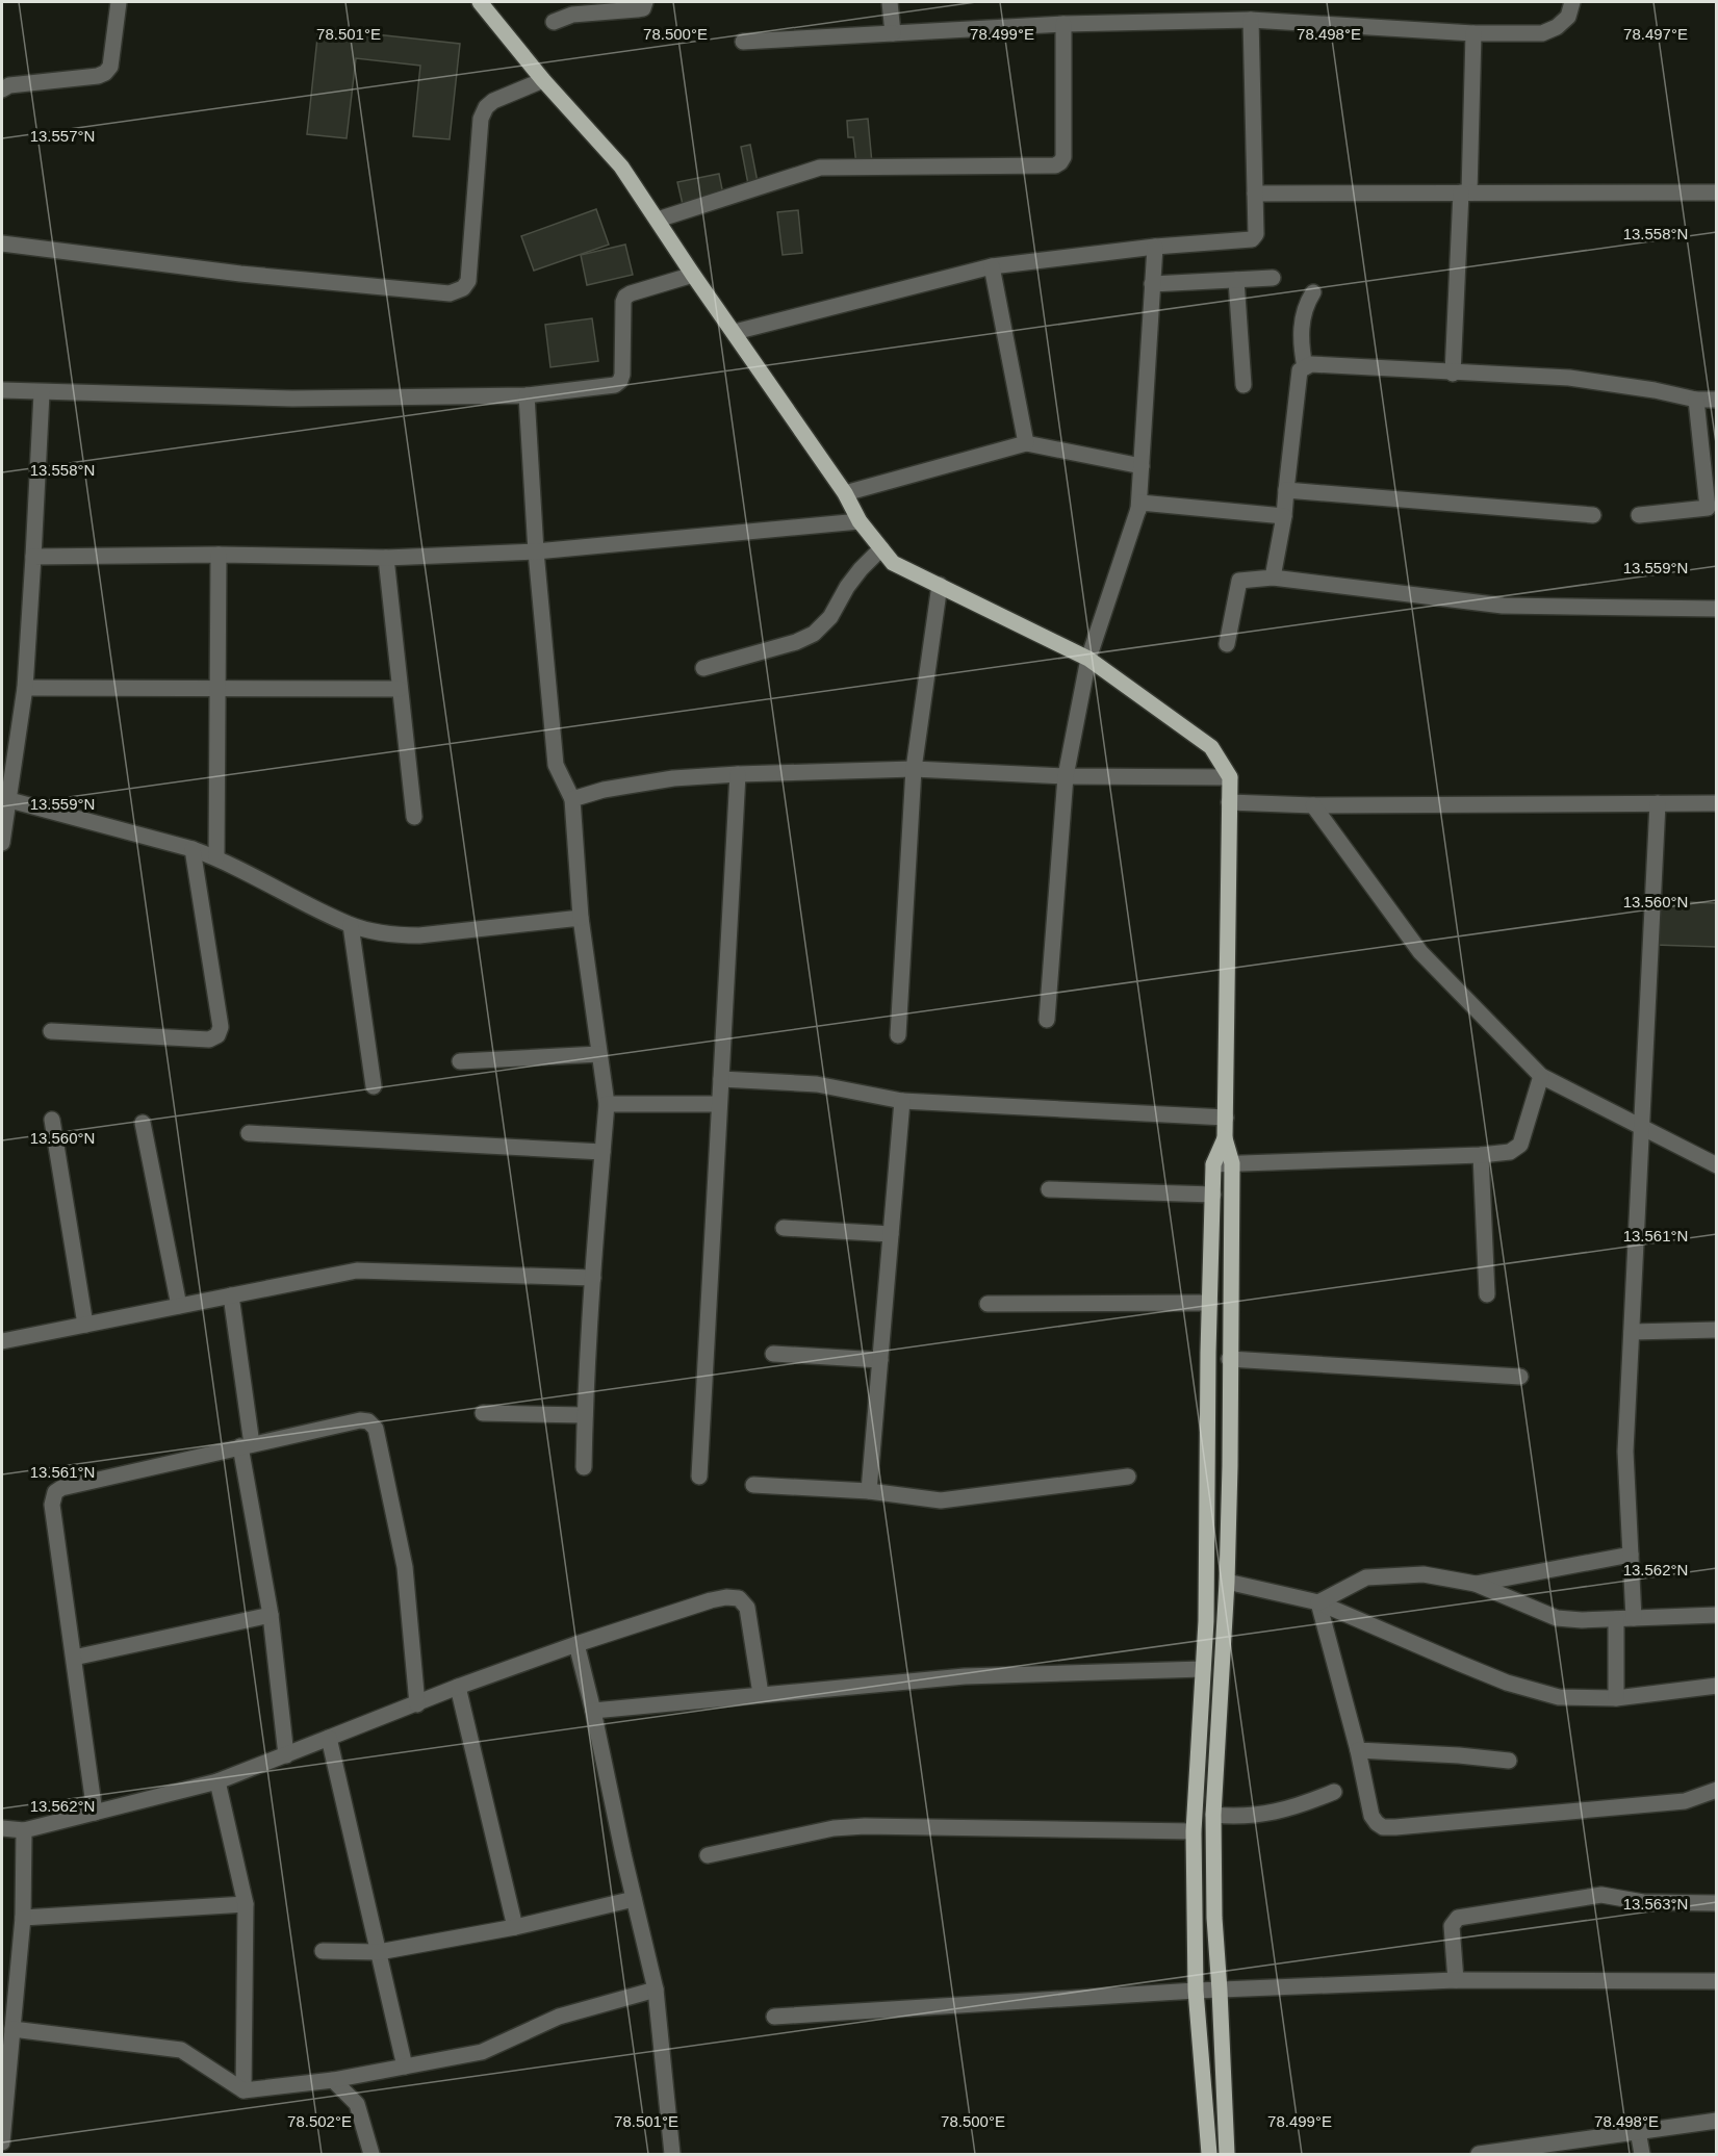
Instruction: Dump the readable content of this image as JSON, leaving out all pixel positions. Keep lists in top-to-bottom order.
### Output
{
  "coordinates": [
    "78.501°E",
    "78.500°E",
    "78.499°E",
    "78.498°E",
    "78.497°E",
    "13.557°N",
    "13.558°N",
    "13.559°N",
    "13.560°N",
    "13.561°N",
    "13.562°N",
    "13.563°N",
    "78.502°E"
  ]
}
